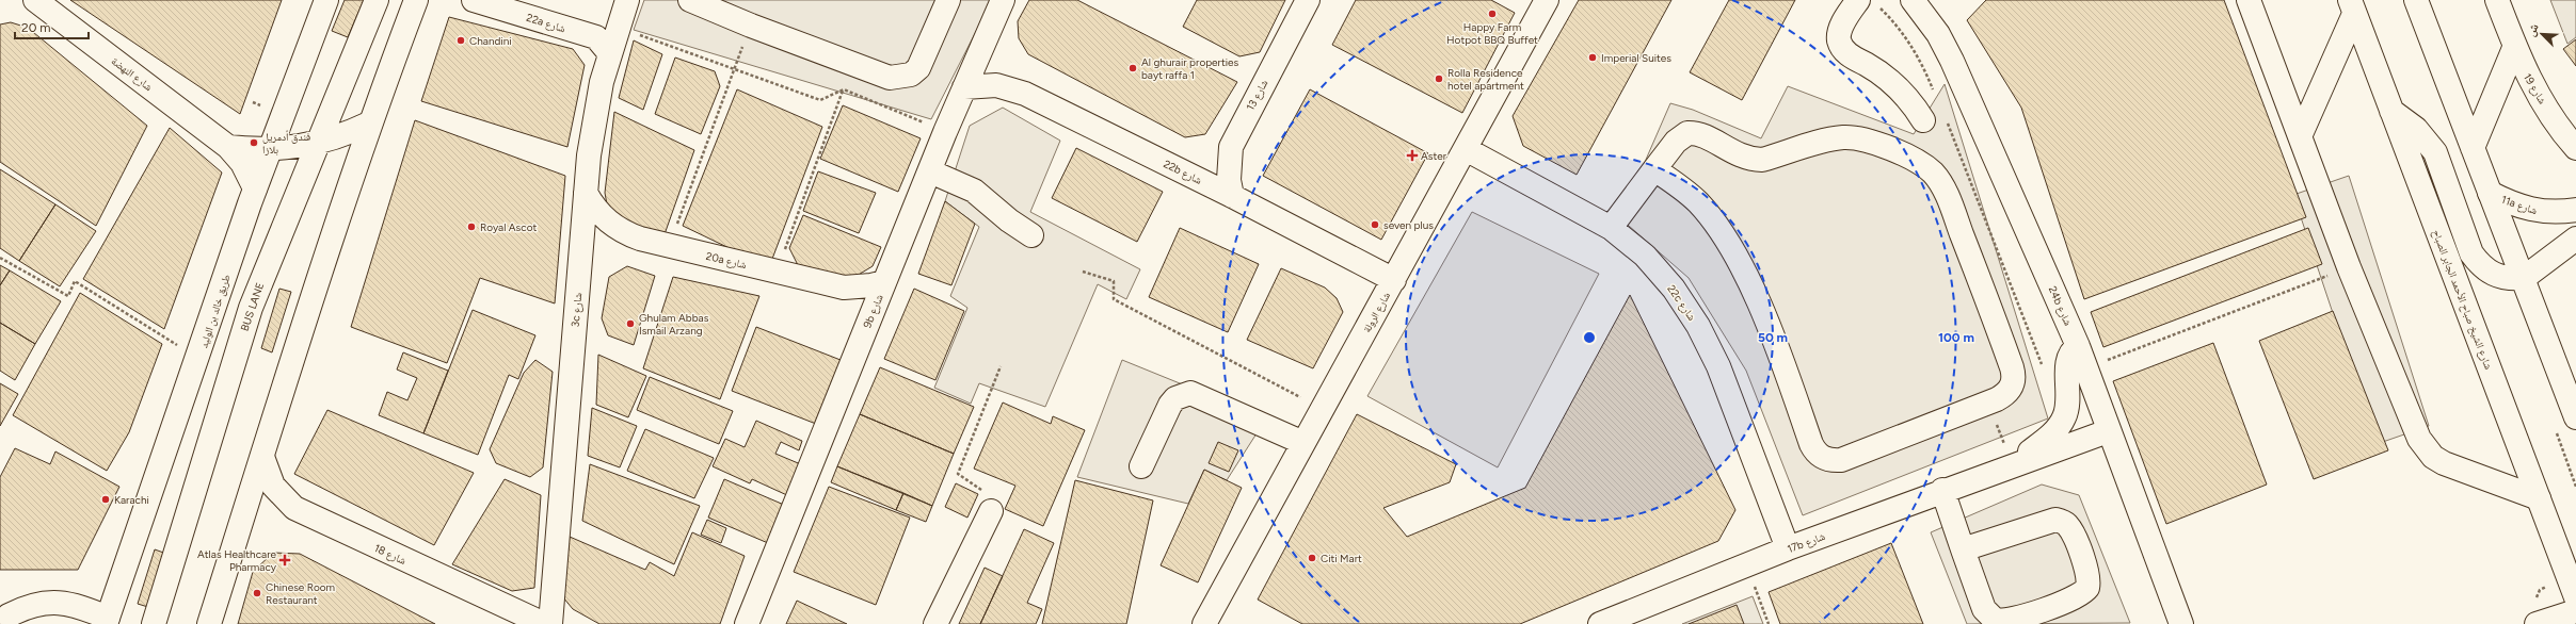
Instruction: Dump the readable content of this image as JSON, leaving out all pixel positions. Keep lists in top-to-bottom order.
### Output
{
  "streets": {
    "street": [
      "22a شارع",
      "شارع النهضة",
      "شارع 19",
      "شارع 13",
      "22b شارع",
      "11a شارع",
      "20a شارع",
      "شارع الشيخ صباح الأحمد الجابر الصباح",
      "22c شارع",
      "24b شارع",
      "BUS LANE",
      "3c شارع",
      "طريق خالد بن الوليد",
      "9b شارع",
      "شارع الرولة",
      "17b شارع",
      "شارع 18"
    ]
  },
  "crossings": [
    ["22a شارع", "3c شارع"],
    ["شارع النهضة", "طريق خالد بن الوليد"],
    ["شارع 13", "22b شارع"],
    ["22b شارع", "9b شارع"],
    ["22b شارع", "شارع الرولة"],
    ["20a شارع", "3c شارع"],
    ["20a شارع", "9b شارع"],
    ["22c شارع", "شارع الرولة"],
    ["22c شارع", "17b شارع"],
    ["24b شارع", "17b شارع"]
  ],
  "places": {
    "other": [
      "Happy Farm Hotpot BBQ Buffet",
      "Chandini",
      "Imperial Suites",
      "Al ghurair properties bayt raffa 1",
      "Rolla Residence hotel apartment",
      "فندق أدمريل بلازا",
      "seven plus",
      "Royal Ascot",
      "Ghulam Abbas Ismail Arzang",
      "Karachi",
      "Citi Mart",
      "Chinese Room Restaurant"
    ],
    "health": ["Aster", "Atlas Healthcare Pharmacy"]
  },
  "scale_bar": "20 m",
  "north": "top left",
  "rings": ["50 m", "100 m"]
}
